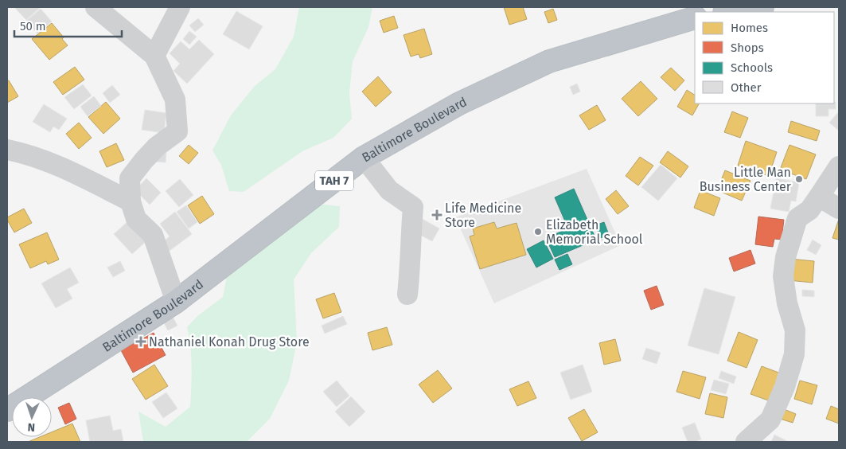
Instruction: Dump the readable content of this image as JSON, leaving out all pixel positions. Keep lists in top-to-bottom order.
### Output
{
  "streets": {
    "highway": ["Baltimore Boulevard", "TAH 7"]
  },
  "places": {
    "other": ["Little Man Business Center", "Elizabeth Memorial School"],
    "health": ["Life Medicine Store", "Nathaniel Konah Drug Store"]
  },
  "legend": [
    "Homes",
    "Shops",
    "Schools",
    "Other"
  ],
  "scale_bar": "50 m",
  "north": "bottom"
}
